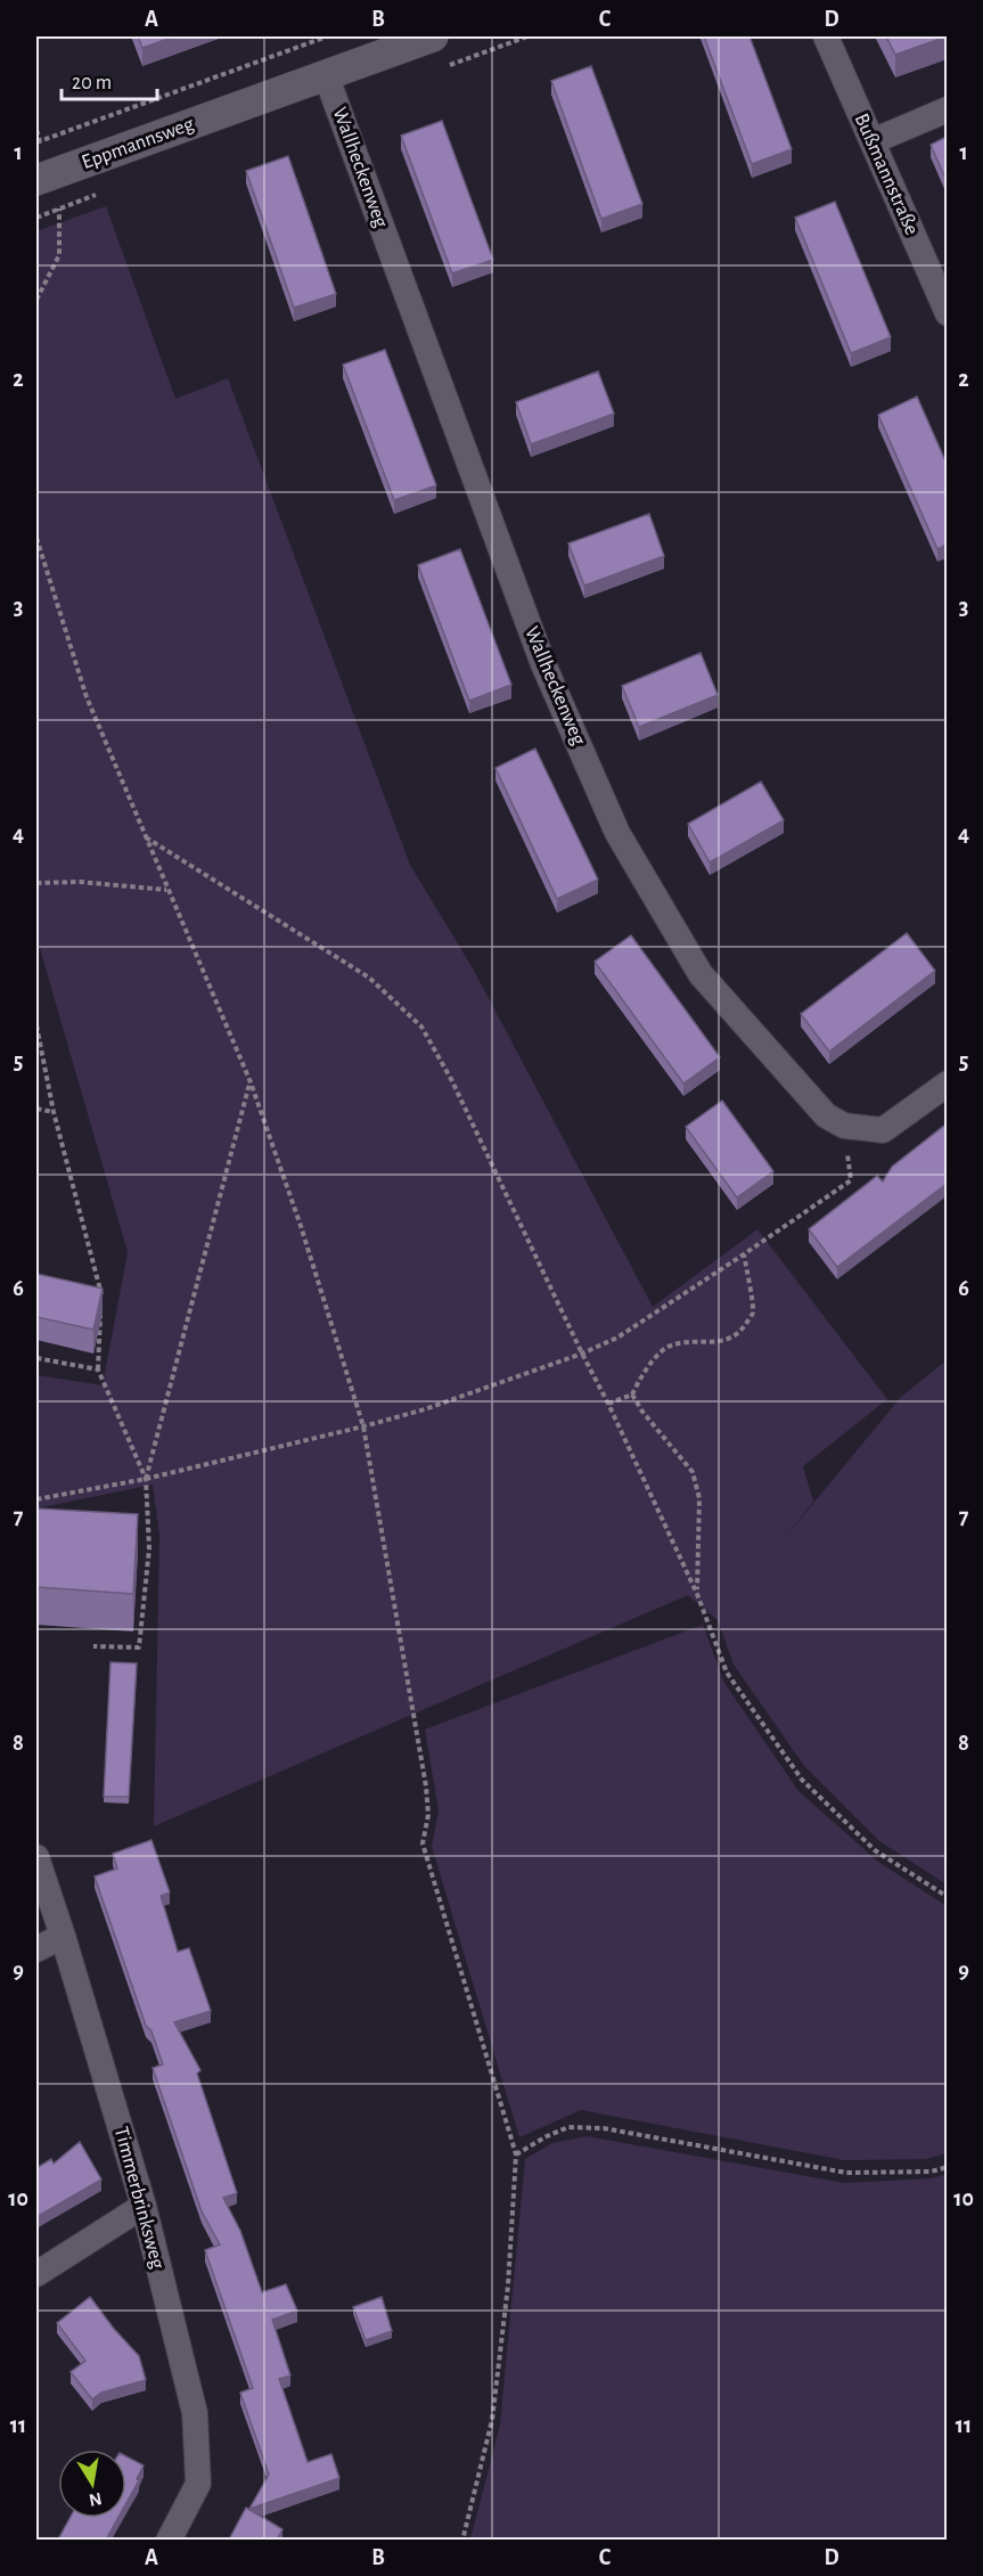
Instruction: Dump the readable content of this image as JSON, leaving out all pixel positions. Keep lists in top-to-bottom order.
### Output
{
  "streets": {
    "street": [
      "Eppmannsweg",
      "Wallheckenweg",
      "Bußmannstraße",
      "Timmerbrinksweg"
    ]
  },
  "crossings": [
    ["Eppmannsweg", "Wallheckenweg"]
  ],
  "scale_bar": "20 m",
  "north": "bottom",
  "grid": {
    "columns": [
      "A",
      "B",
      "C",
      "D"
    ],
    "rows": [
      "1",
      "2",
      "3",
      "4",
      "5",
      "6",
      "7",
      "8",
      "9",
      "10",
      "11"
    ]
  }
}
